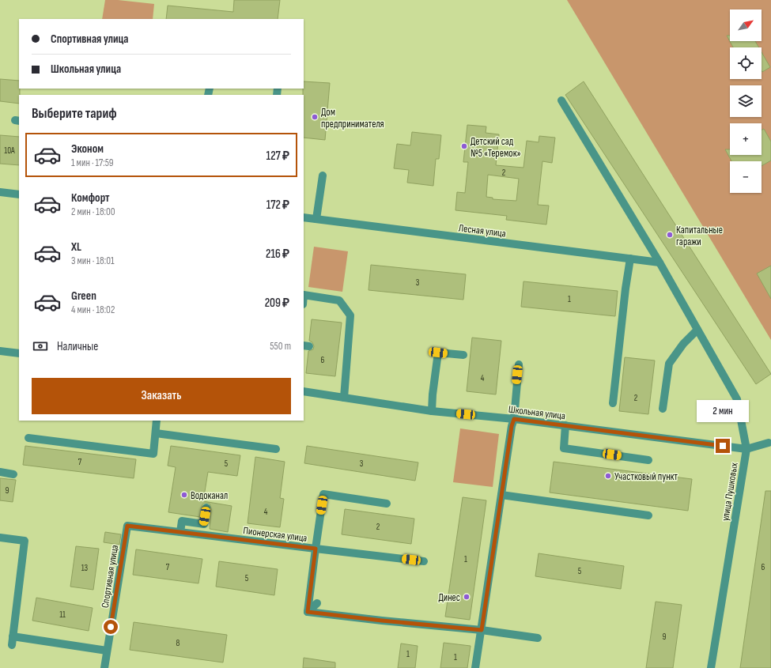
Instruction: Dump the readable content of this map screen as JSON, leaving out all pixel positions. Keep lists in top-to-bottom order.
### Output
{
  "streets": {
    "street": [
      "Лесная улица",
      "Школьная улица",
      "улица Пушковых",
      "Пионерская улица",
      "Спортивная улица"
    ]
  },
  "crossings": [
    ["Лесная улица", "улица Пушковых"],
    ["Школьная улица", "улица Пушковых"],
    ["Пионерская улица", "Спортивная улица"]
  ],
  "places": [
    "Дом предпринимателя",
    "Детский сад №5 «Теремок»",
    "Капитальные гаражи",
    "Участковый пункт",
    "Водоканал",
    "Динес"
  ],
  "house_numbers": [
    "10А",
    "2",
    "3",
    "1",
    "6",
    "4",
    "2",
    "7",
    "5",
    "3",
    "9",
    "4",
    "2",
    "1",
    "7",
    "6",
    "13",
    "5",
    "5",
    "11",
    "9",
    "8",
    "1",
    "1"
  ],
  "north": "top right",
  "page": {
    "map_buttons": ["+", "−"],
    "banner": ["Спортивная улица", "Школьная улица"],
    "heading": "Выберите тариф",
    "list": [
      {
        "name": "Эконом",
        "note": "1 мин · 17:59",
        "value": "127 ₽"
      },
      {
        "name": "Комфорт",
        "note": "2 мин · 18:00",
        "value": "172 ₽"
      },
      {
        "name": "XL",
        "note": "3 мин · 18:01",
        "value": "216 ₽"
      },
      {
        "name": "Green",
        "note": "4 мин · 18:02",
        "value": "209 ₽"
      }
    ],
    "pay": ["Наличные", "550 m"],
    "buttons": "Заказать",
    "bubble": "2 мин"
  }
}
